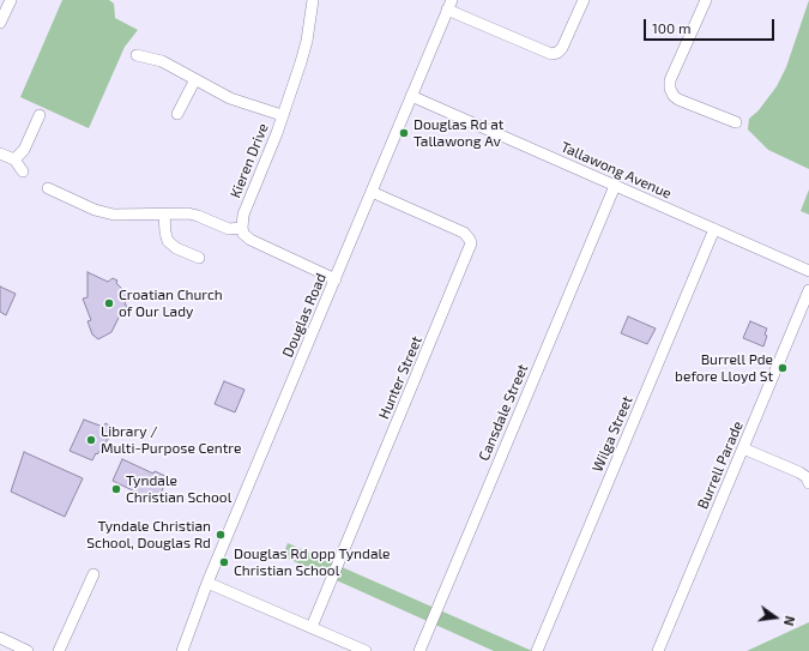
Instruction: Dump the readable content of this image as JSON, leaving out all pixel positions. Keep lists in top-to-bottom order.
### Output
{
  "streets": {
    "street": [
      "Kieren Drive",
      "Tallawong Avenue",
      "Douglas Road",
      "Hunter Street",
      "Cansdale Street",
      "Wilga Street",
      "Burrell Parade"
    ]
  },
  "crossings": [
    ["Tallawong Avenue", "Douglas Road"],
    ["Tallawong Avenue", "Cansdale Street"],
    ["Tallawong Avenue", "Wilga Street"],
    ["Douglas Road", "Hunter Street"]
  ],
  "places": [
    "Douglas Rd at Tallawong Av",
    "Croatian Church of Our Lady",
    "Burrell Pde before Lloyd St",
    "Library / Multi-Purpose Centre",
    "Tyndale Christian School",
    "Tyndale Christian School, Douglas Rd",
    "Douglas Rd opp Tyndale Christian School"
  ],
  "scale_bar": "100 m",
  "north": "right"
}
